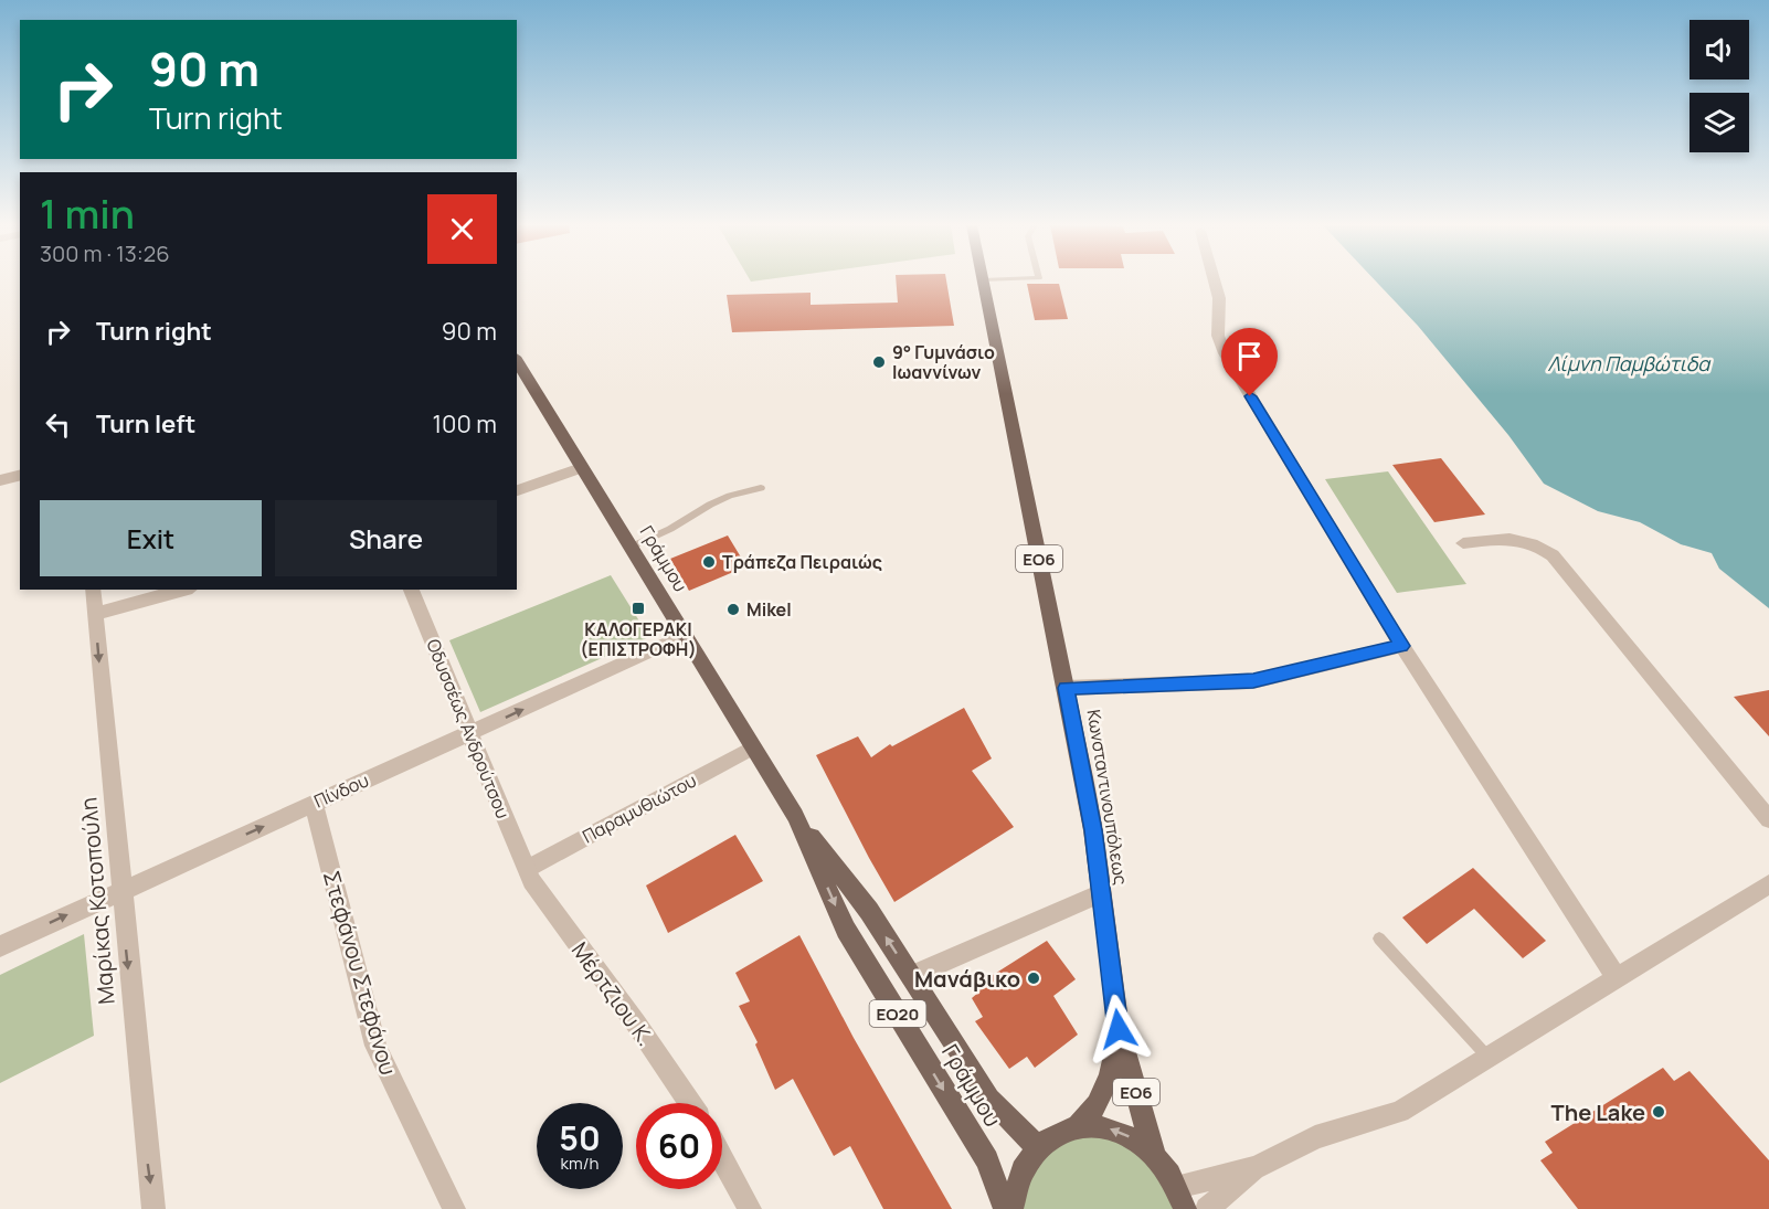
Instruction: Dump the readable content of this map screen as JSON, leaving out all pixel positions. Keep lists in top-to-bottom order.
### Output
{
  "streets": {
    "main road": [
      "Γράμμου",
      "ΕΟ6",
      "Κωνσταντινουπόλεως",
      "ΕΟ20"
    ],
    "street": [
      "Οδυσσέως Ανδρούτσου",
      "Πίνδου",
      "Παραμυθιώτου",
      "Μαρίκας Κοτοπούλη",
      "Στεφάνου Στεφάνου",
      "Μέρτζιου Κ."
    ]
  },
  "crossings": [
    ["Γράμμου", "ΕΟ6"],
    ["Γράμμου", "Πίνδου"],
    ["Γράμμου", "Παραμυθιώτου"],
    ["ΕΟ6", "Κωνσταντινουπόλεως"],
    ["Οδυσσέως Ανδρούτσου", "Πίνδου"],
    ["Οδυσσέως Ανδρούτσου", "Παραμυθιώτου"],
    ["Οδυσσέως Ανδρούτσου", "Μέρτζιου Κ."],
    ["Πίνδου", "Μαρίκας Κοτοπούλη"],
    ["Πίνδου", "Στεφάνου Στεφάνου"],
    ["Παραμυθιώτου", "Μέρτζιου Κ."]
  ],
  "one_way": ["Πίνδου", "Μαρίκας Κοτοπούλη"],
  "water": ["Λίμνη Παμβώτιδα"],
  "places": {
    "other": [
      "9° Γυμνάσιο Ιωαννίνων",
      "Τράπεζα Πειραιώς",
      "Mikel",
      "Μανάβικο",
      "The Lake"
    ],
    "transit": ["ΚΑΛΟΓΕΡΑΚΙ (ΕΠΙΣΤΡΟΦΗ)"]
  },
  "page": {
    "turn": ["90 m", "Turn right"],
    "heading": ["1 min", "300 m · 13:26"],
    "list": [
      {
        "name": "Turn right",
        "value": "90 m"
      },
      {
        "name": "Turn left",
        "value": "100 m"
      }
    ],
    "buttons": ["Exit", "Share"],
    "speed": "50 km/h",
    "limit": "60"
  }
}
